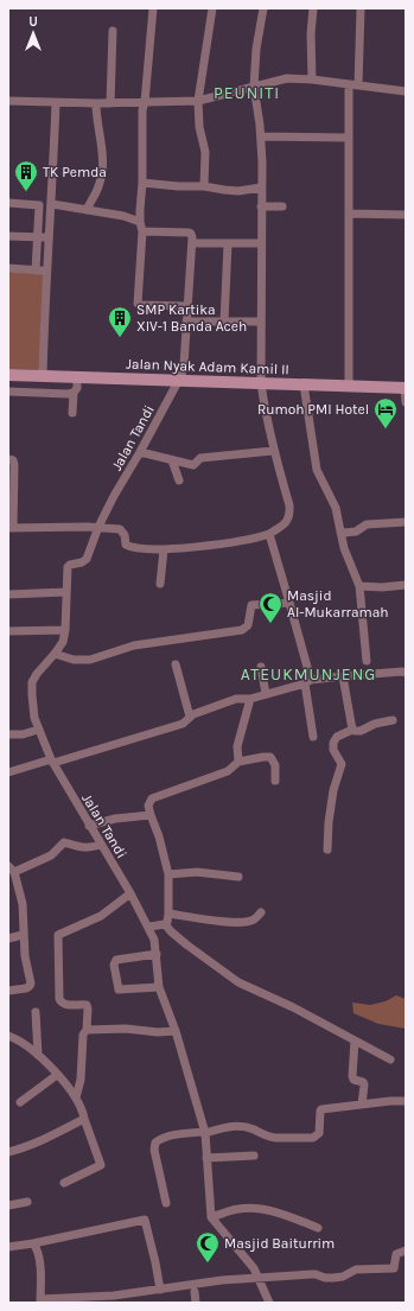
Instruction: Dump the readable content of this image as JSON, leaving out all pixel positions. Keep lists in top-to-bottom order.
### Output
{
  "streets": {
    "street": ["Jalan Nyak Adam Kamil II", "Jalan Tandi"]
  },
  "crossings": [
    ["Jalan Nyak Adam Kamil II", "Jalan Tandi"]
  ],
  "districts": ["PEUNITI", "ATEUKMUNJENG"],
  "places": {
    "building": ["TK Pemda", "SMP Kartika XIV-1 Banda Aceh"],
    "hotel": ["Rumoh PMI Hotel"],
    "mosque": ["Masjid Al-Mukarramah", "Masjid Baiturrim"]
  },
  "north": "top"
}
